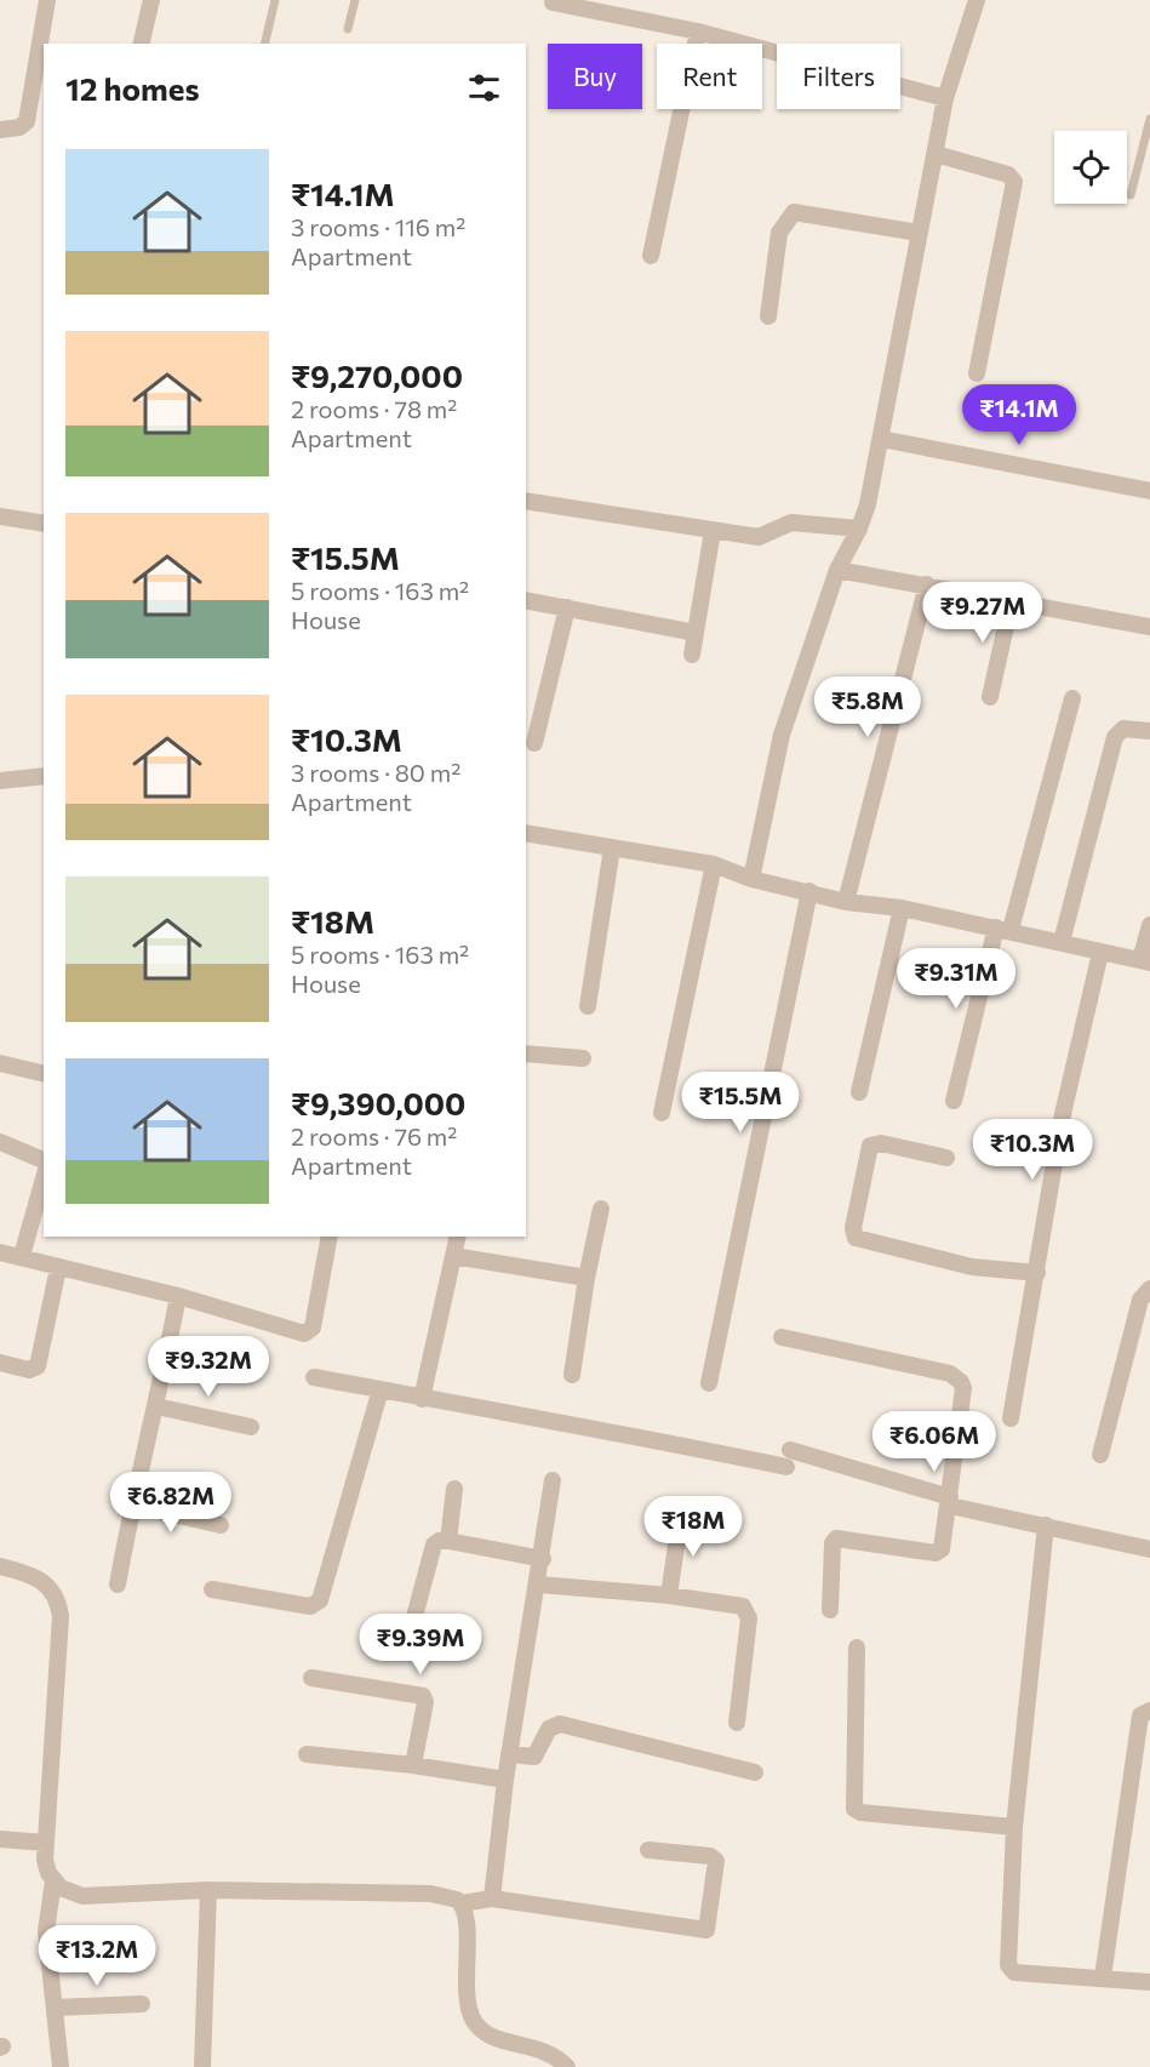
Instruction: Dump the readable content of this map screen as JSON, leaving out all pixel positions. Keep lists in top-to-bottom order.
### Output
{
  "page": {
    "chip": ["Buy", "Rent", "Filters"],
    "heading": "12 homes",
    "list": [
      {
        "name": "₹14.1M",
        "note": "3 rooms · 116 m² · Apartment"
      },
      {
        "name": "₹9,270,000",
        "note": "2 rooms · 78 m² · Apartment"
      },
      {
        "name": "₹15.5M",
        "note": "5 rooms · 163 m² · House"
      },
      {
        "name": "₹10.3M",
        "note": "3 rooms · 80 m² · Apartment"
      },
      {
        "name": "₹18M",
        "note": "5 rooms · 163 m² · House"
      },
      {
        "name": "₹9,390,000",
        "note": "2 rooms · 76 m² · Apartment"
      }
    ],
    "price": [
      "₹14.1M",
      "₹9.27M",
      "₹5.8M",
      "₹9.31M",
      "₹15.5M",
      "₹10.3M",
      "₹9.32M",
      "₹6.06M",
      "₹6.82M",
      "₹18M",
      "₹9.39M",
      "₹13.2M"
    ]
  }
}
